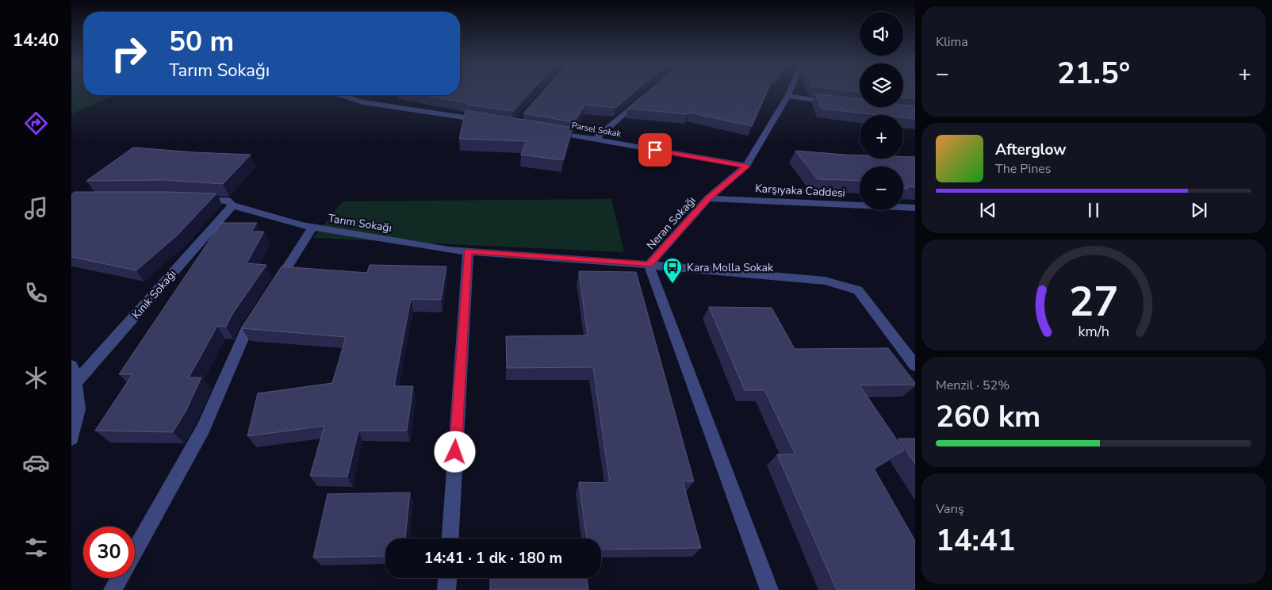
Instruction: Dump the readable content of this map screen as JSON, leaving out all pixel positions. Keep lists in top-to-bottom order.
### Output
{
  "streets": {
    "street": [
      "Parsel Sokak",
      "Karşıyaka Caddesi",
      "Tarım Sokağı",
      "Neran Sokağı",
      "Kınık Sokağı"
    ]
  },
  "crossings": [
    ["Parsel Sokak", "Neran Sokağı"],
    ["Karşıyaka Caddesi", "Neran Sokağı"],
    ["Tarım Sokağı", "Neran Sokağı"],
    ["Tarım Sokağı", "Kınık Sokağı"]
  ],
  "places": {
    "bus stop": ["Kara Molla Sokak"]
  },
  "page": {
    "tabs": "14:40",
    "tile": [
      "Klima",
      ["Menzil · 52%", "260 km"],
      ["Varış", "14:41"]
    ],
    "map_buttons": ["+", "−"],
    "turn": ["50 m", "Tarım Sokağı"],
    "heat": ["−", "21.5°", "+"],
    "song": ["Afterglow", "The Pines"],
    "limit": "30",
    "trip": "14:41 · 1 dk · 180 m",
    "gauge": ["27", "km/h"]
  }
}
